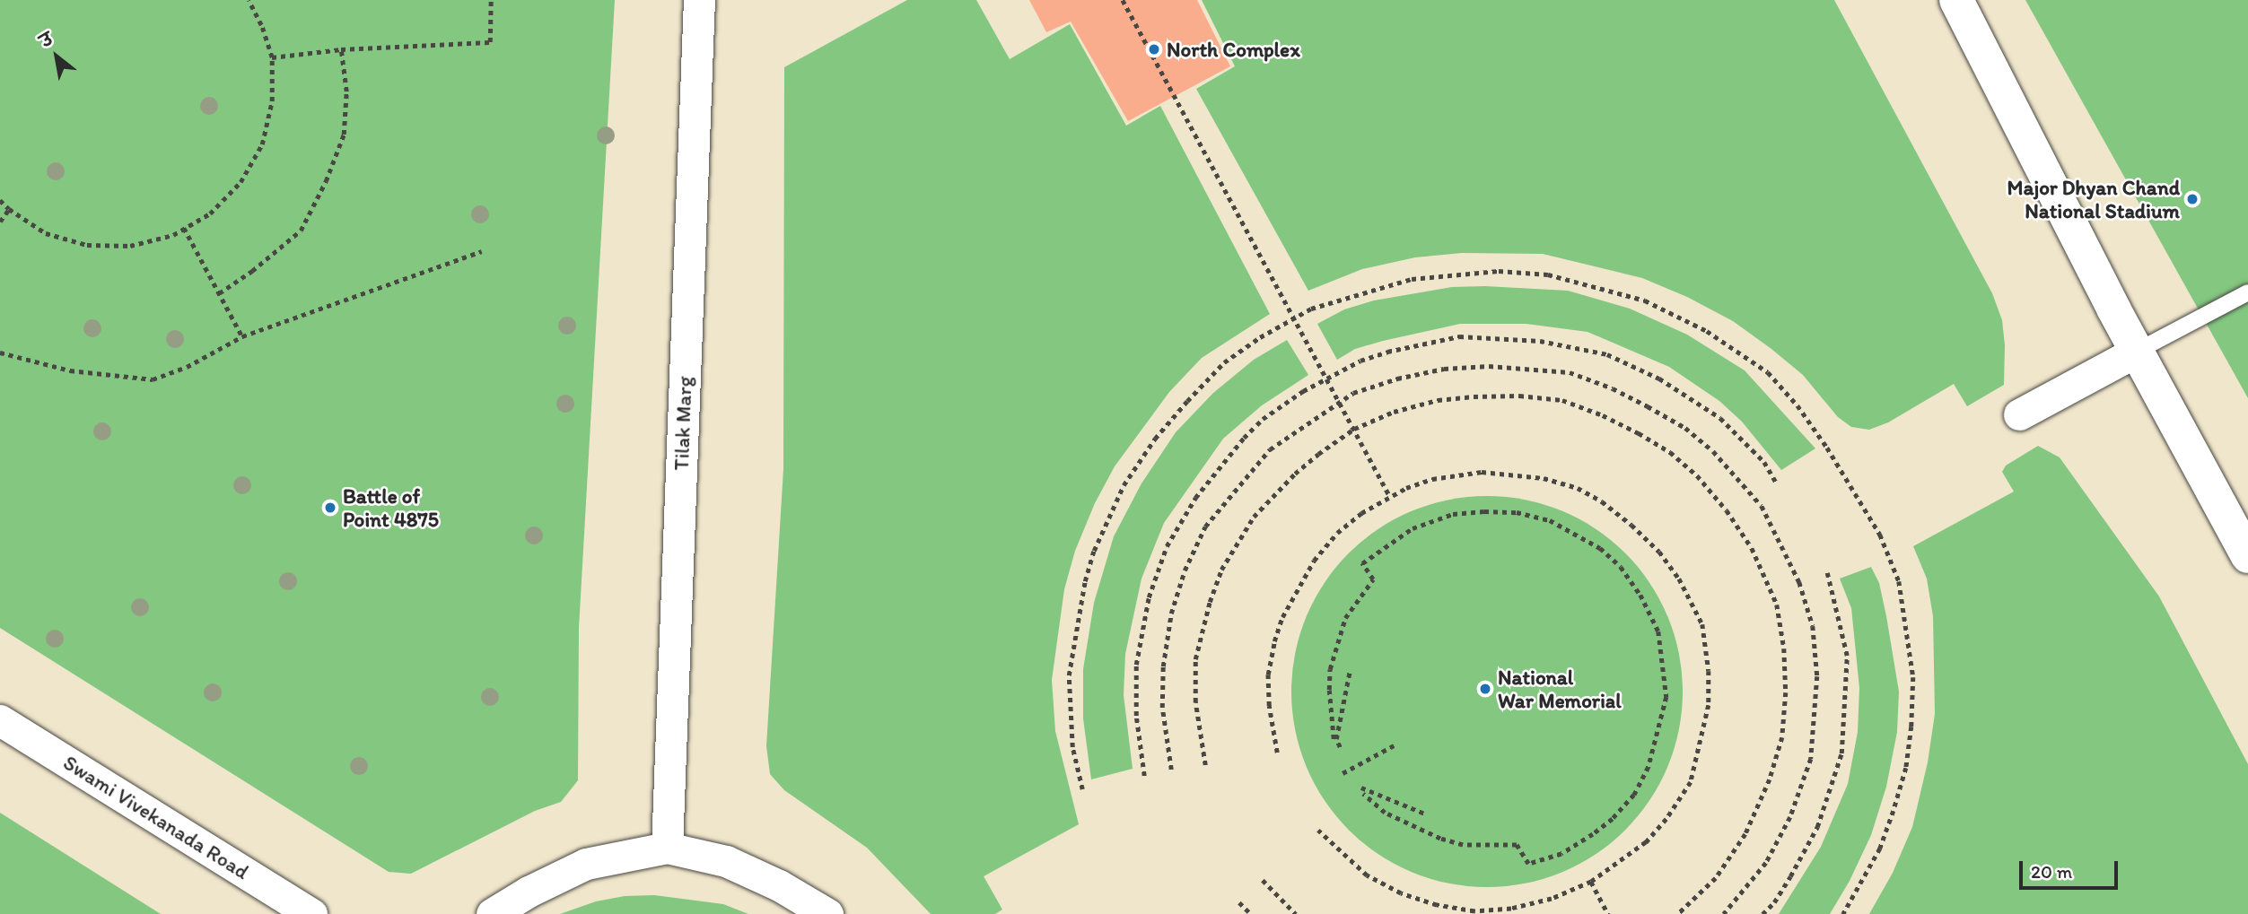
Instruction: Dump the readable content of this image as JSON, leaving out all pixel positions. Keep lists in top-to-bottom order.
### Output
{
  "streets": {
    "street": ["Tilak Marg", "Swami Vivekanada Road"]
  },
  "places": [
    "North Complex",
    "Major Dhyan Chand National Stadium",
    "Battle of Point 4875",
    "National War Memorial"
  ],
  "scale_bar": "20 m",
  "north": "top left"
}
